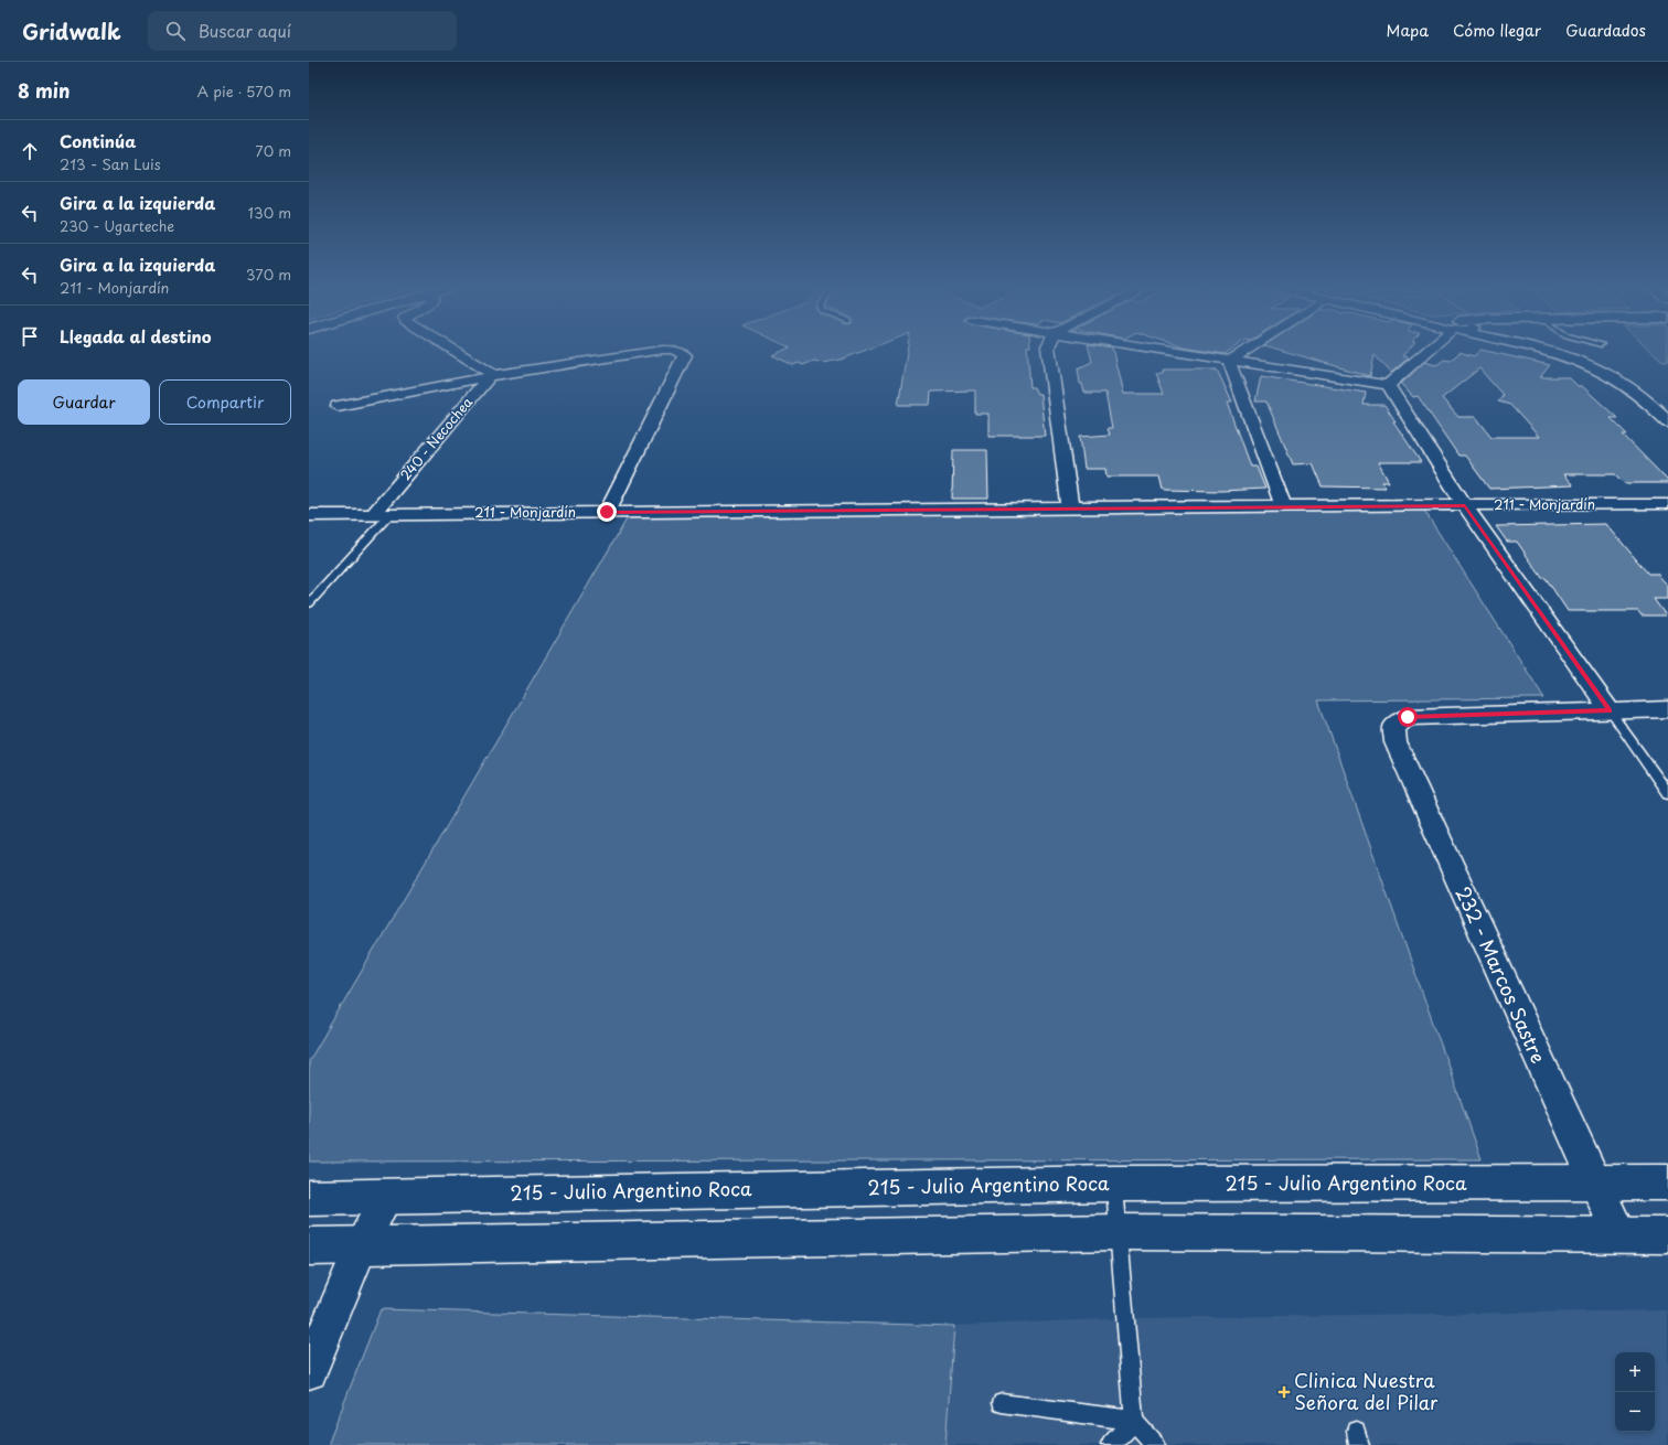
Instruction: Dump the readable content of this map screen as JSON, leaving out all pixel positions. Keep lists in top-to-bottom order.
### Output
{
  "streets": {
    "street": [
      "240 - Necochea",
      "211 - Monjardín",
      "232 - Marcos Sastre",
      "215 - Julio Argentino Roca"
    ]
  },
  "crossings": [
    ["240 - Necochea", "211 - Monjardín"],
    ["232 - Marcos Sastre", "215 - Julio Argentino Roca"]
  ],
  "places": {
    "health": ["Clinica Nuestra Señora del Pilar"]
  },
  "page": {
    "header": "Gridwalk",
    "search": "Buscar aquí",
    "nav": ["Mapa", "Cómo llegar", "Guardados"],
    "heading": ["8 min", "A pie · 570 m"],
    "list": [
      ["Continúa", "213 - San Luis", "70 m"],
      ["Gira a la izquierda", "230 - Ugarteche", "130 m"],
      ["Gira a la izquierda", "211 - Monjardín", "370 m"],
      "Llegada al destino"
    ],
    "buttons": ["Guardar", "Compartir"],
    "map_buttons": ["+", "−"]
  }
}
